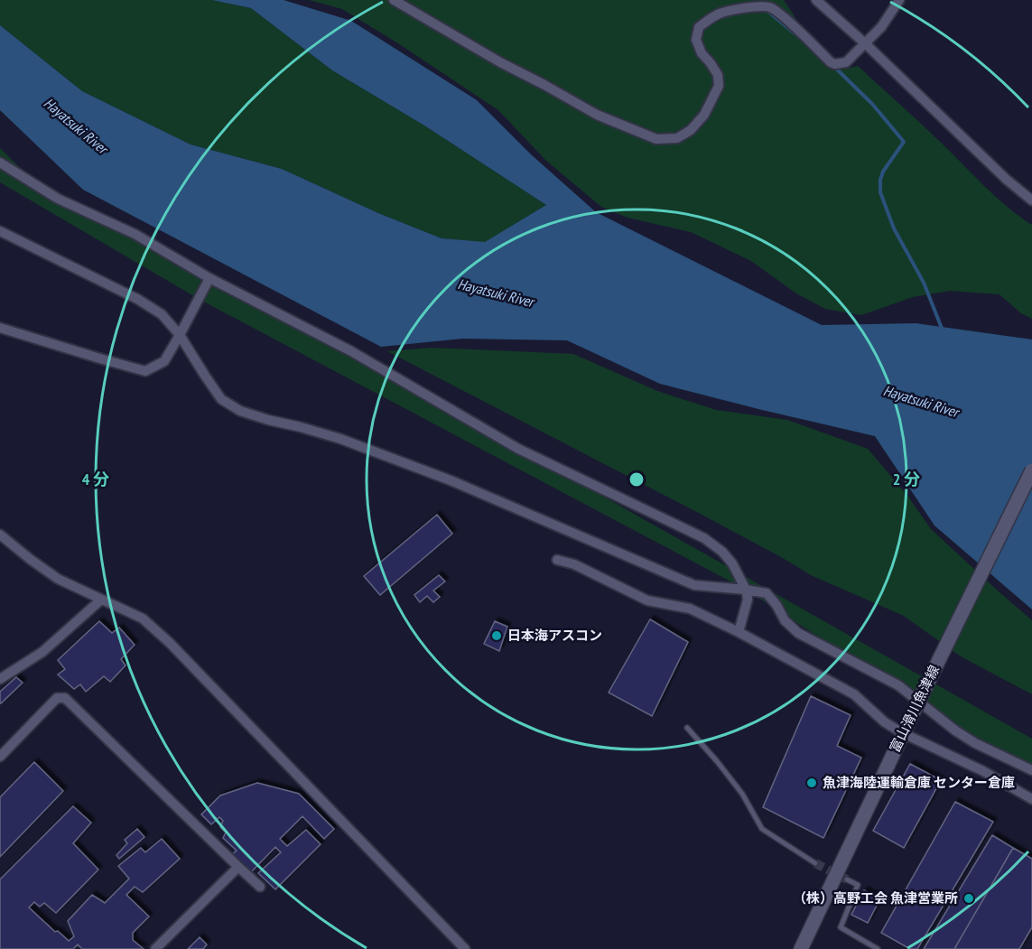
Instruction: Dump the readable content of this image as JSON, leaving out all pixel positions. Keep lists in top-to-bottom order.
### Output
{
  "streets": {
    "main road": ["富山滑川魚津線"]
  },
  "water": ["Hayatsuki River"],
  "places": ["日本海アスコン", "魚津海陸運輸倉庫 センター倉庫", "（株）高野工会 魚津営業所"],
  "rings": ["2 分", "4 分"]
}
